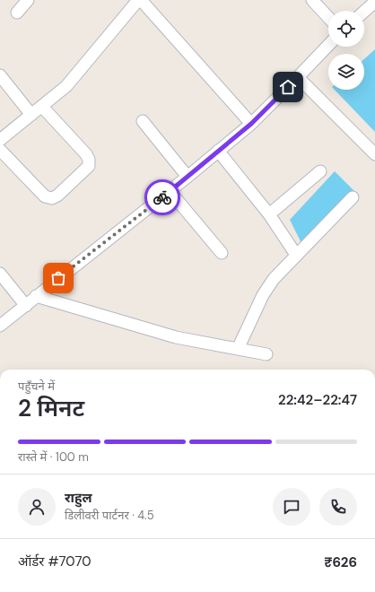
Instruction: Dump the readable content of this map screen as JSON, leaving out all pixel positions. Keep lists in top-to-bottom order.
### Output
{
  "page": {
    "heading": ["2 मिनट", "पहुँचने में", "22:42–22:47"],
    "panel": [
      "राहुल",
      "डिलीवरी पार्टनर · 4.5",
      "ऑर्डर #7070",
      "₹626"
    ],
    "bar": "रास्ते में · 100 m"
  }
}
